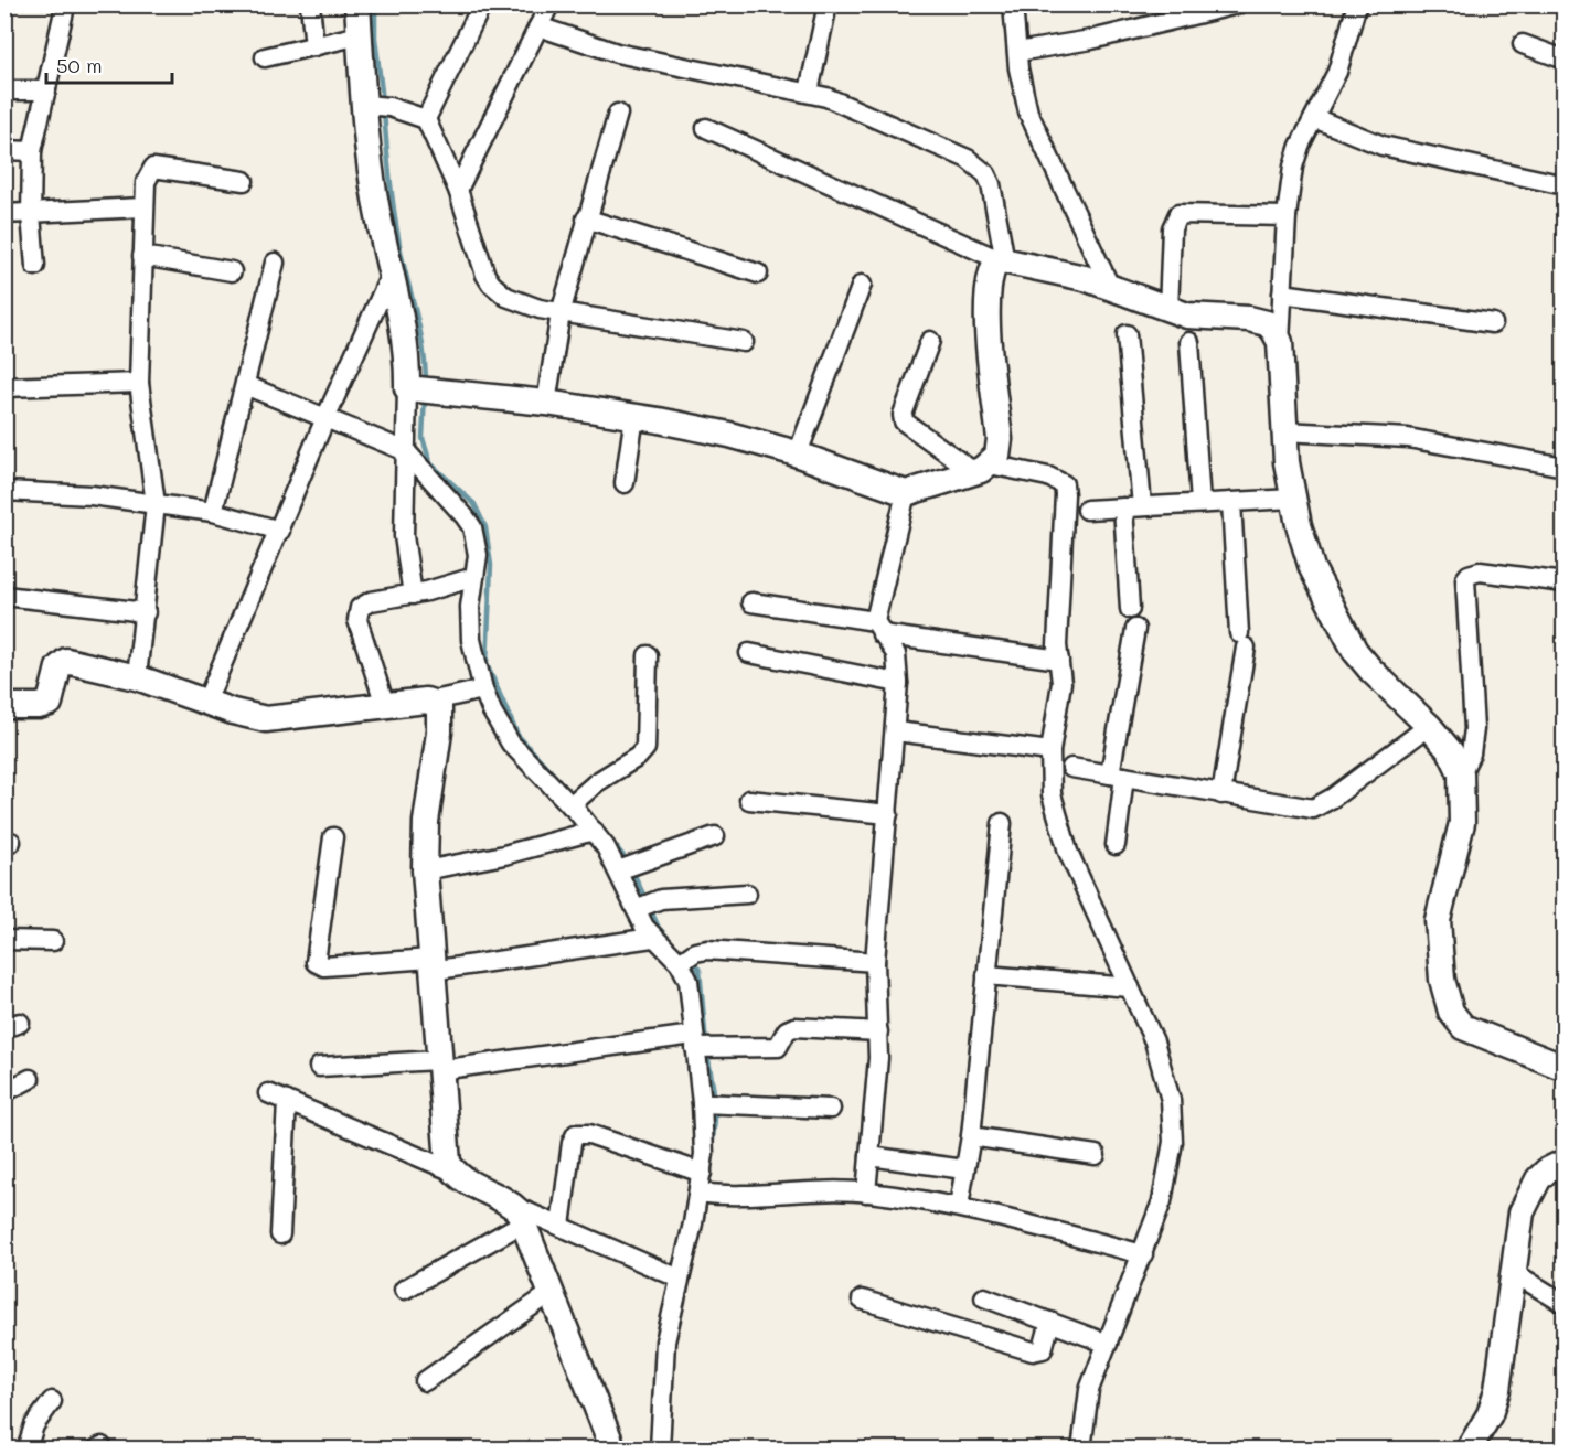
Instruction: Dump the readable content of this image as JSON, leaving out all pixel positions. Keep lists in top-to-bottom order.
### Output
{
  "scale_bar": "50 m"
}
